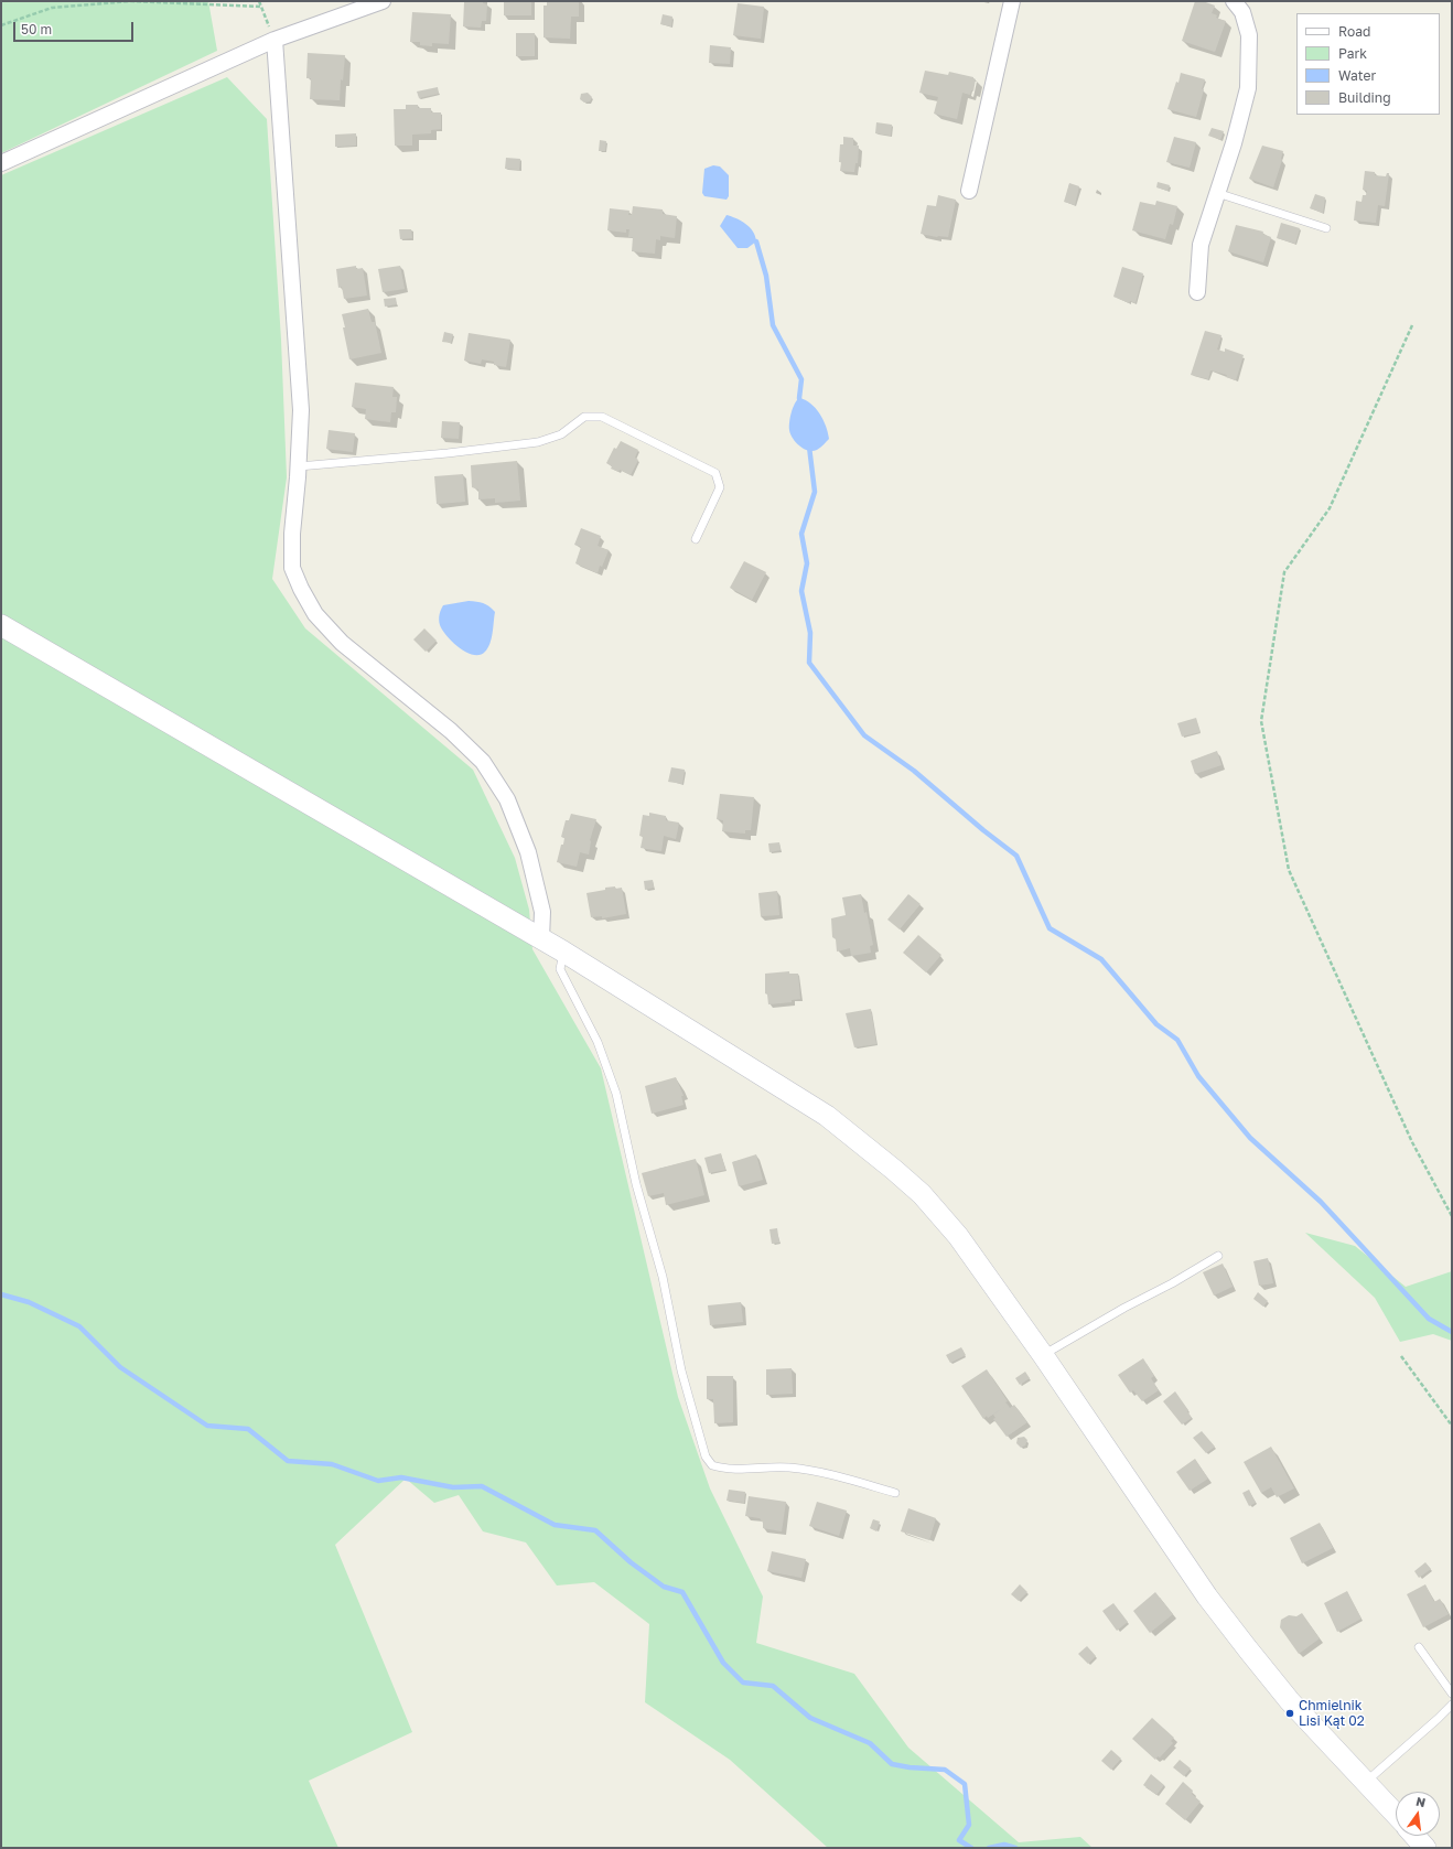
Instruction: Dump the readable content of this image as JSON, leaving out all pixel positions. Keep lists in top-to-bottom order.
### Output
{
  "places": ["Chmielnik Lisi Kąt 02"],
  "legend": [
    "Road",
    "Park",
    "Water",
    "Building"
  ],
  "scale_bar": "50 m",
  "north": "top"
}
